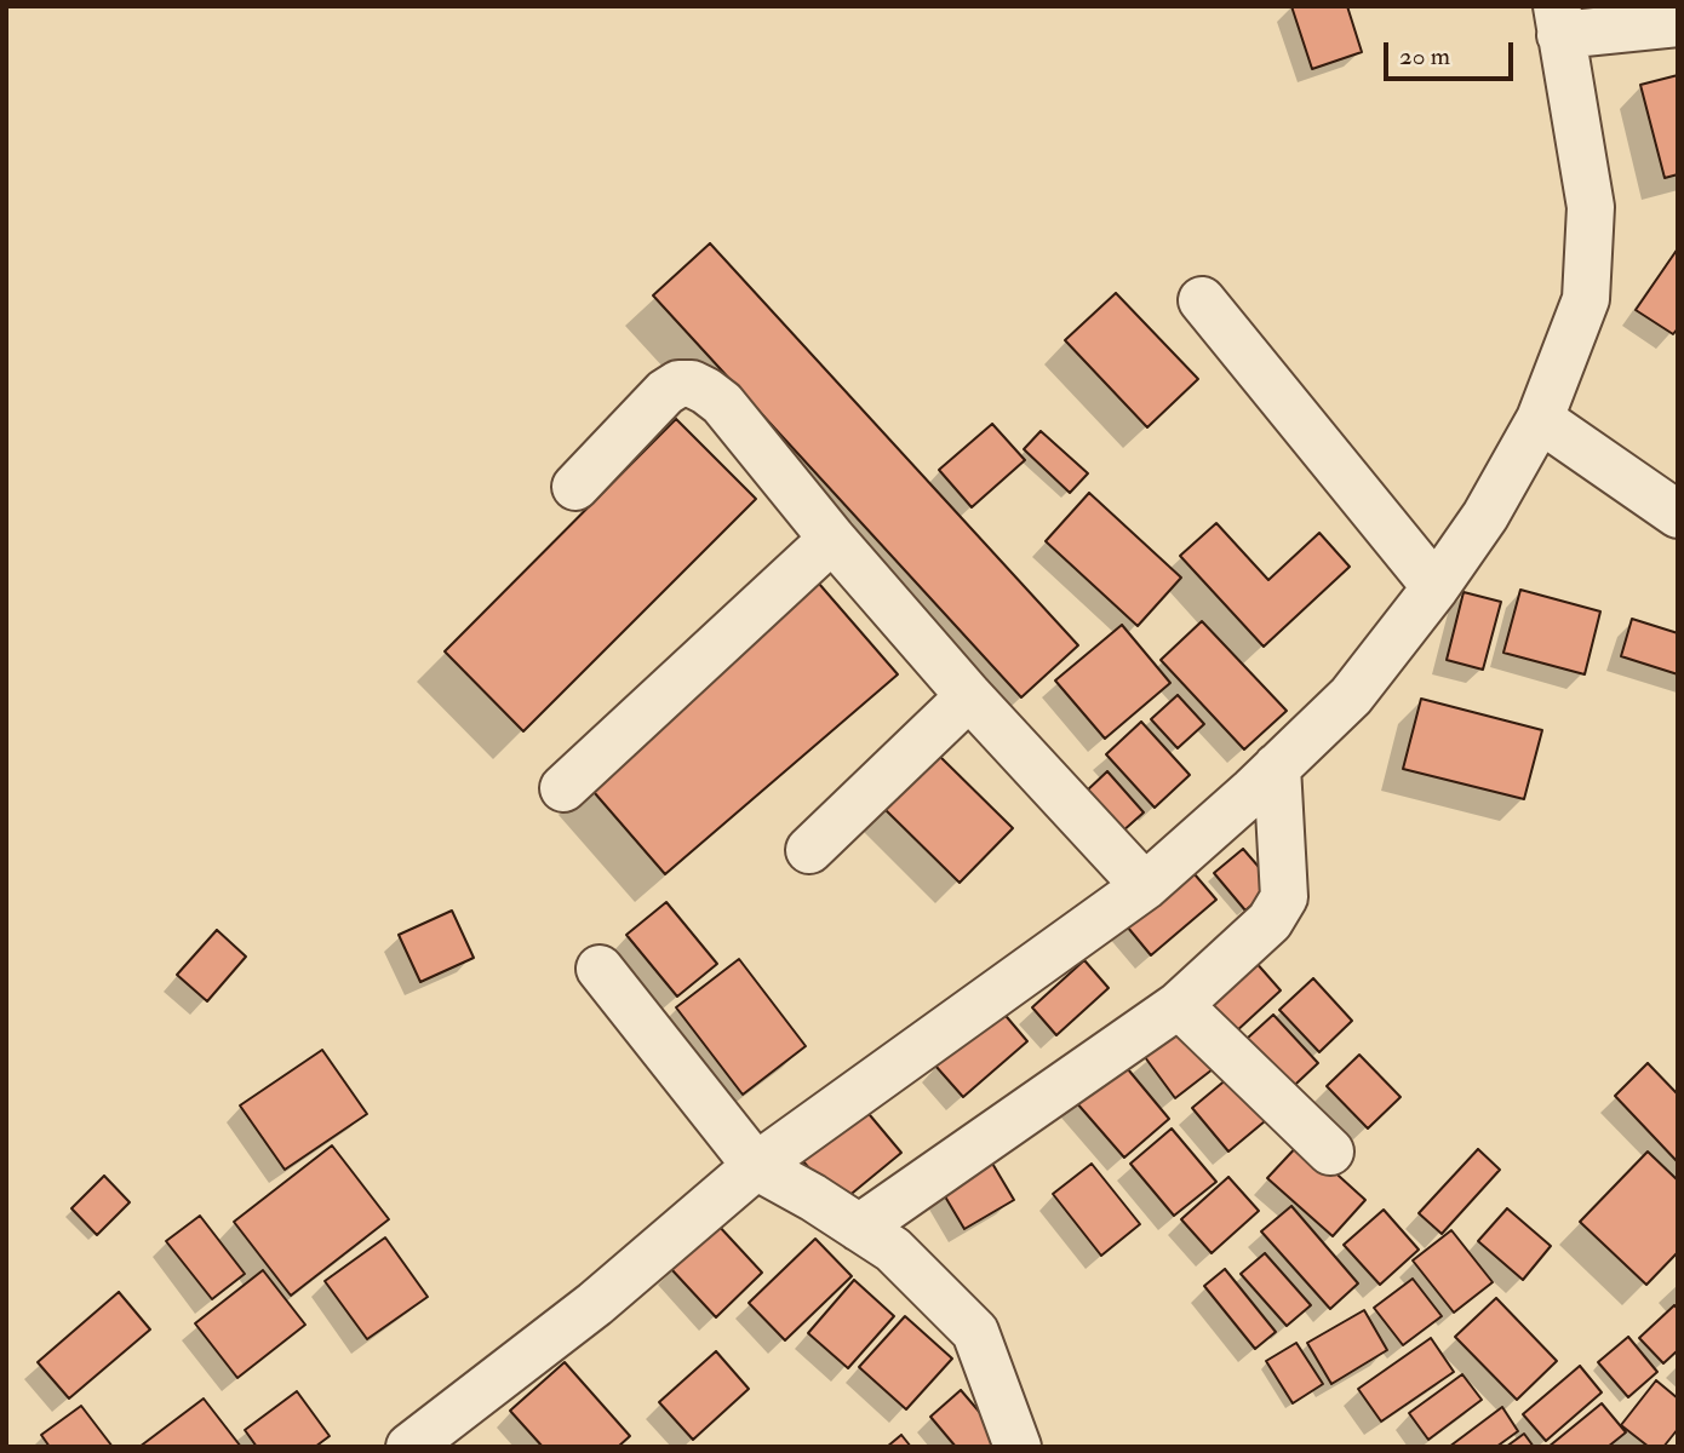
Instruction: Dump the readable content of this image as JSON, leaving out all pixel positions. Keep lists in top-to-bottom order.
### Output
{
  "scale_bar": "20 m"
}
